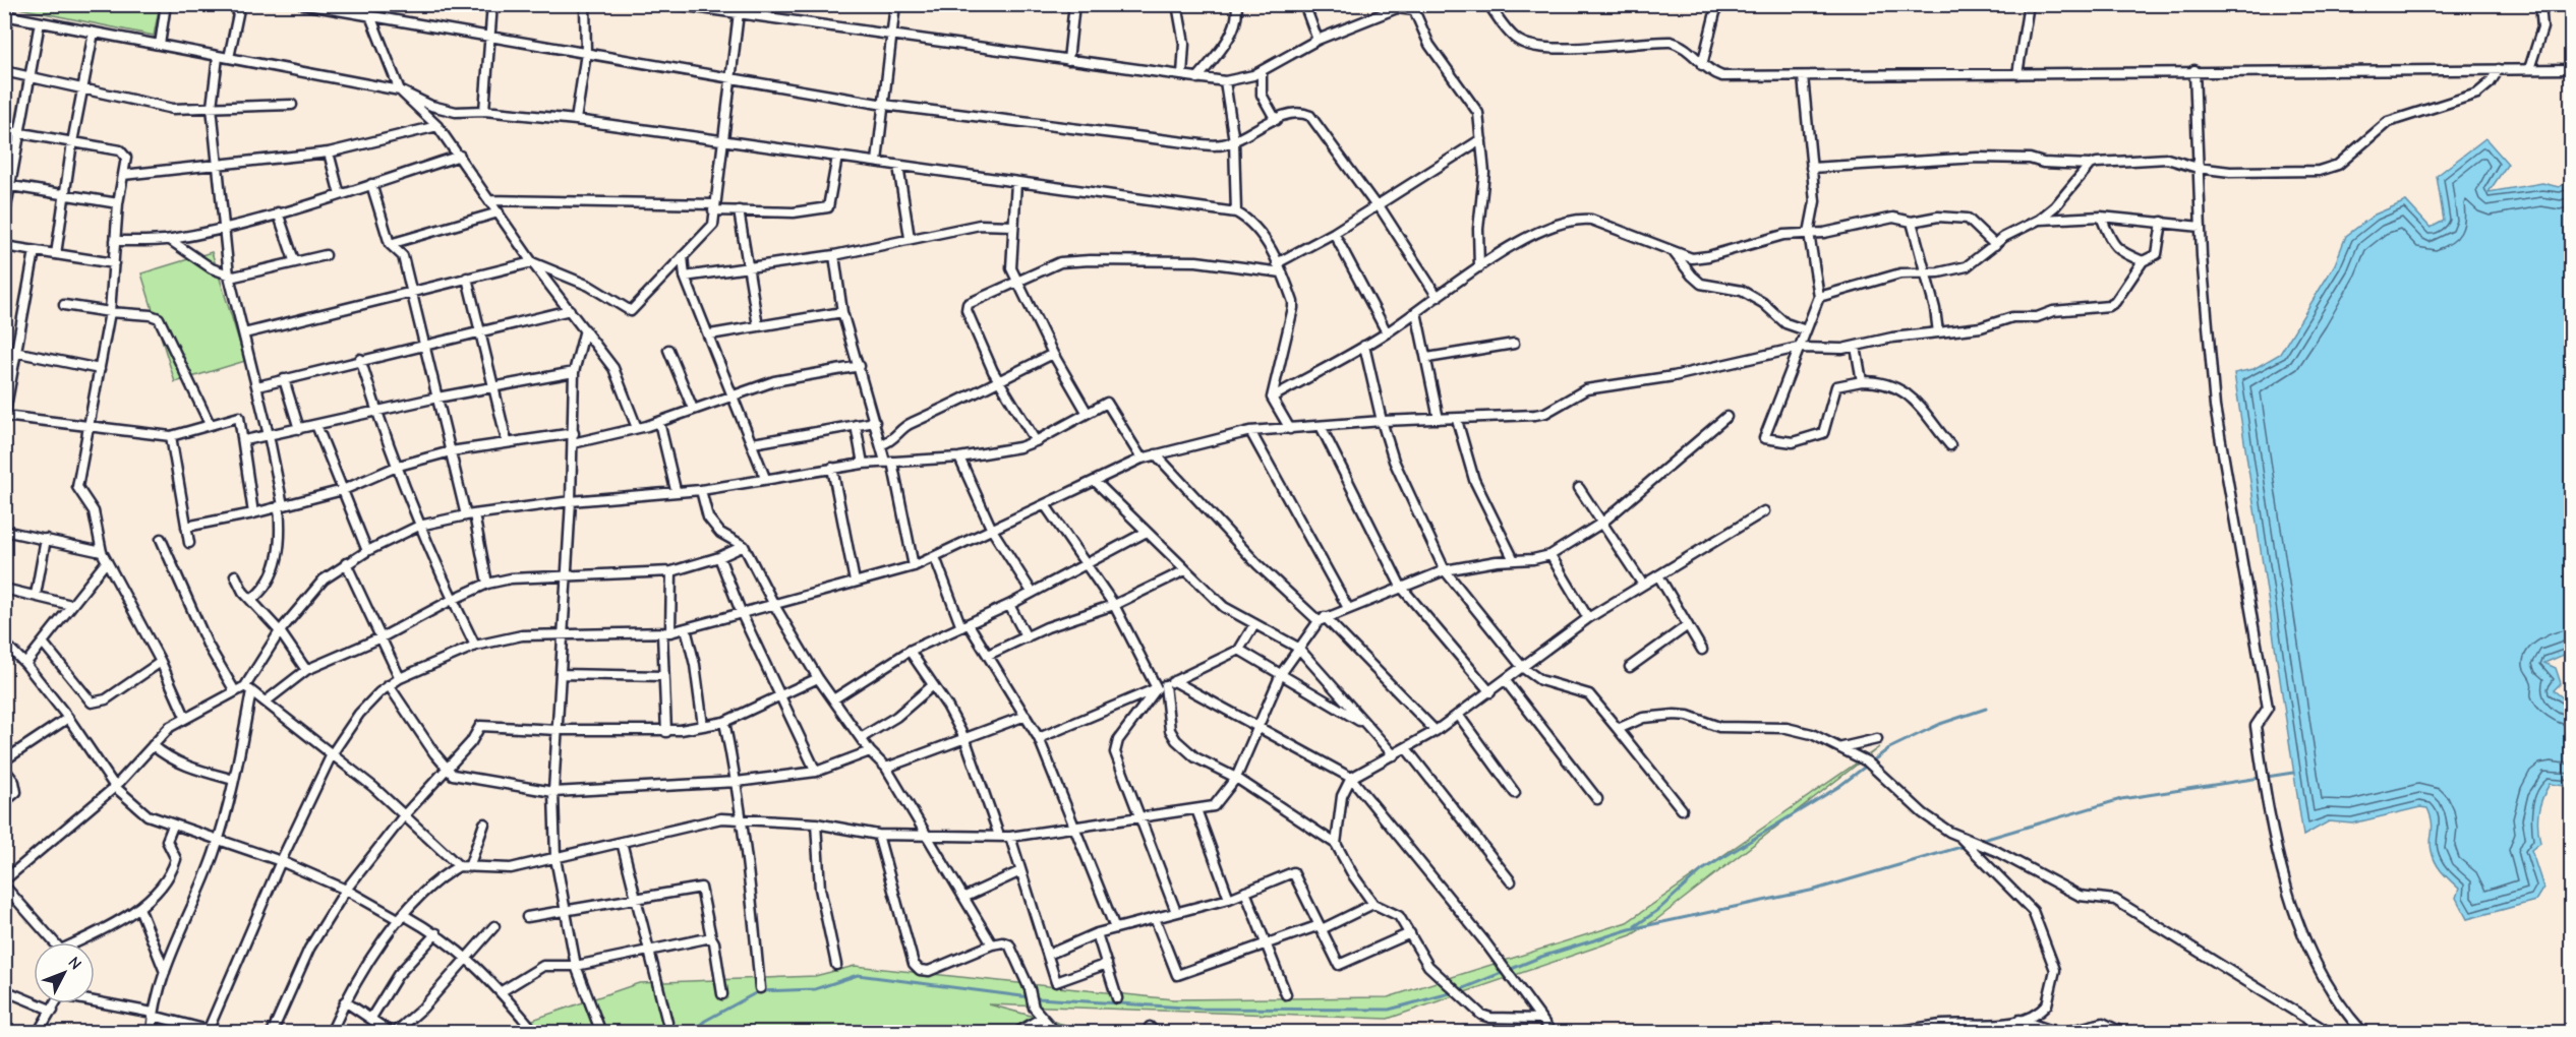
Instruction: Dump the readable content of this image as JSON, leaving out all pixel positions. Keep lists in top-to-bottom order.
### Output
{
  "north": "top right"
}
